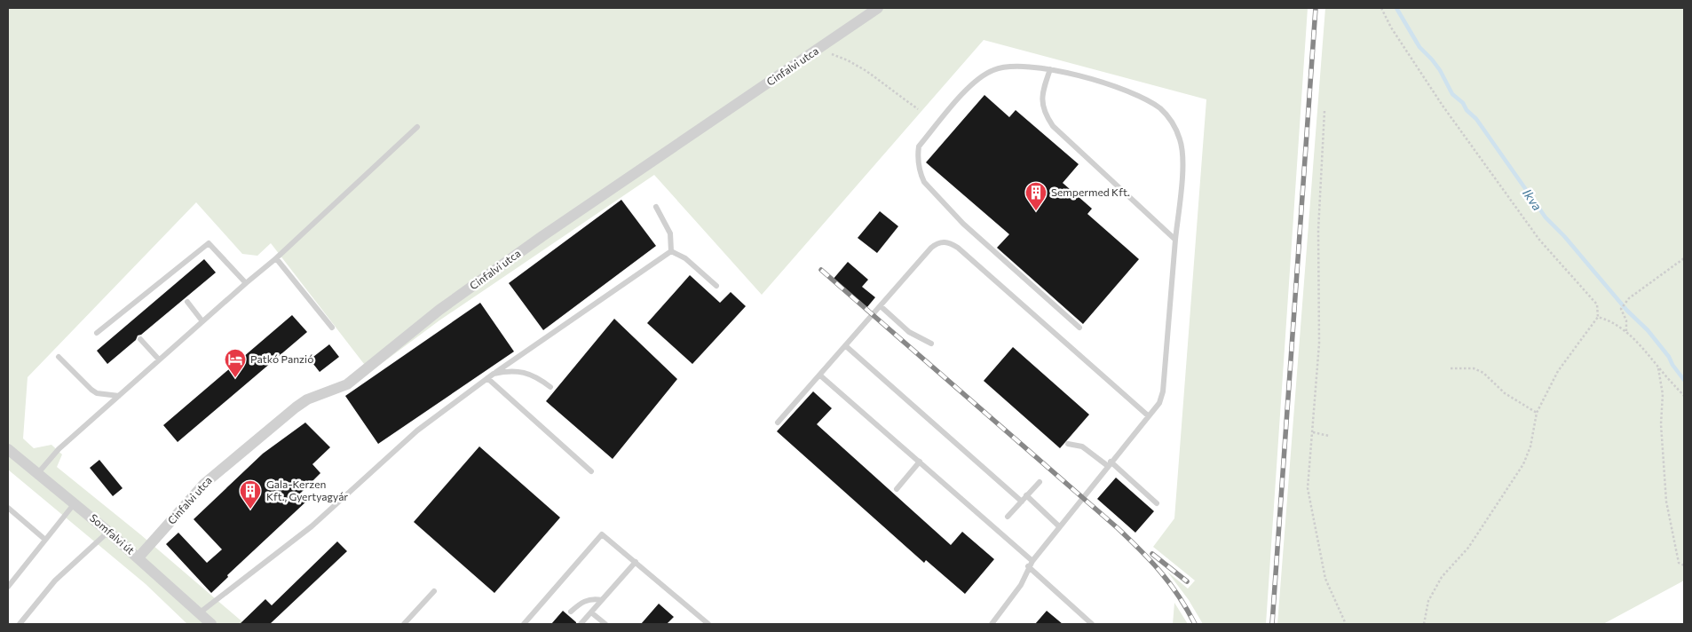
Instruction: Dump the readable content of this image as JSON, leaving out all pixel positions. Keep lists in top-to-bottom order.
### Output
{
  "streets": {
    "street": ["Cinfalvi utca", "Somfalvi út"]
  },
  "crossings": [
    ["Cinfalvi utca", "Somfalvi út"]
  ],
  "water": ["Ikva"],
  "places": {
    "building": ["Sempermed Kft.", "Gala-Kerzen Kft., Gyertyagyár"],
    "hotel": ["Patkó Panzió"]
  }
}
